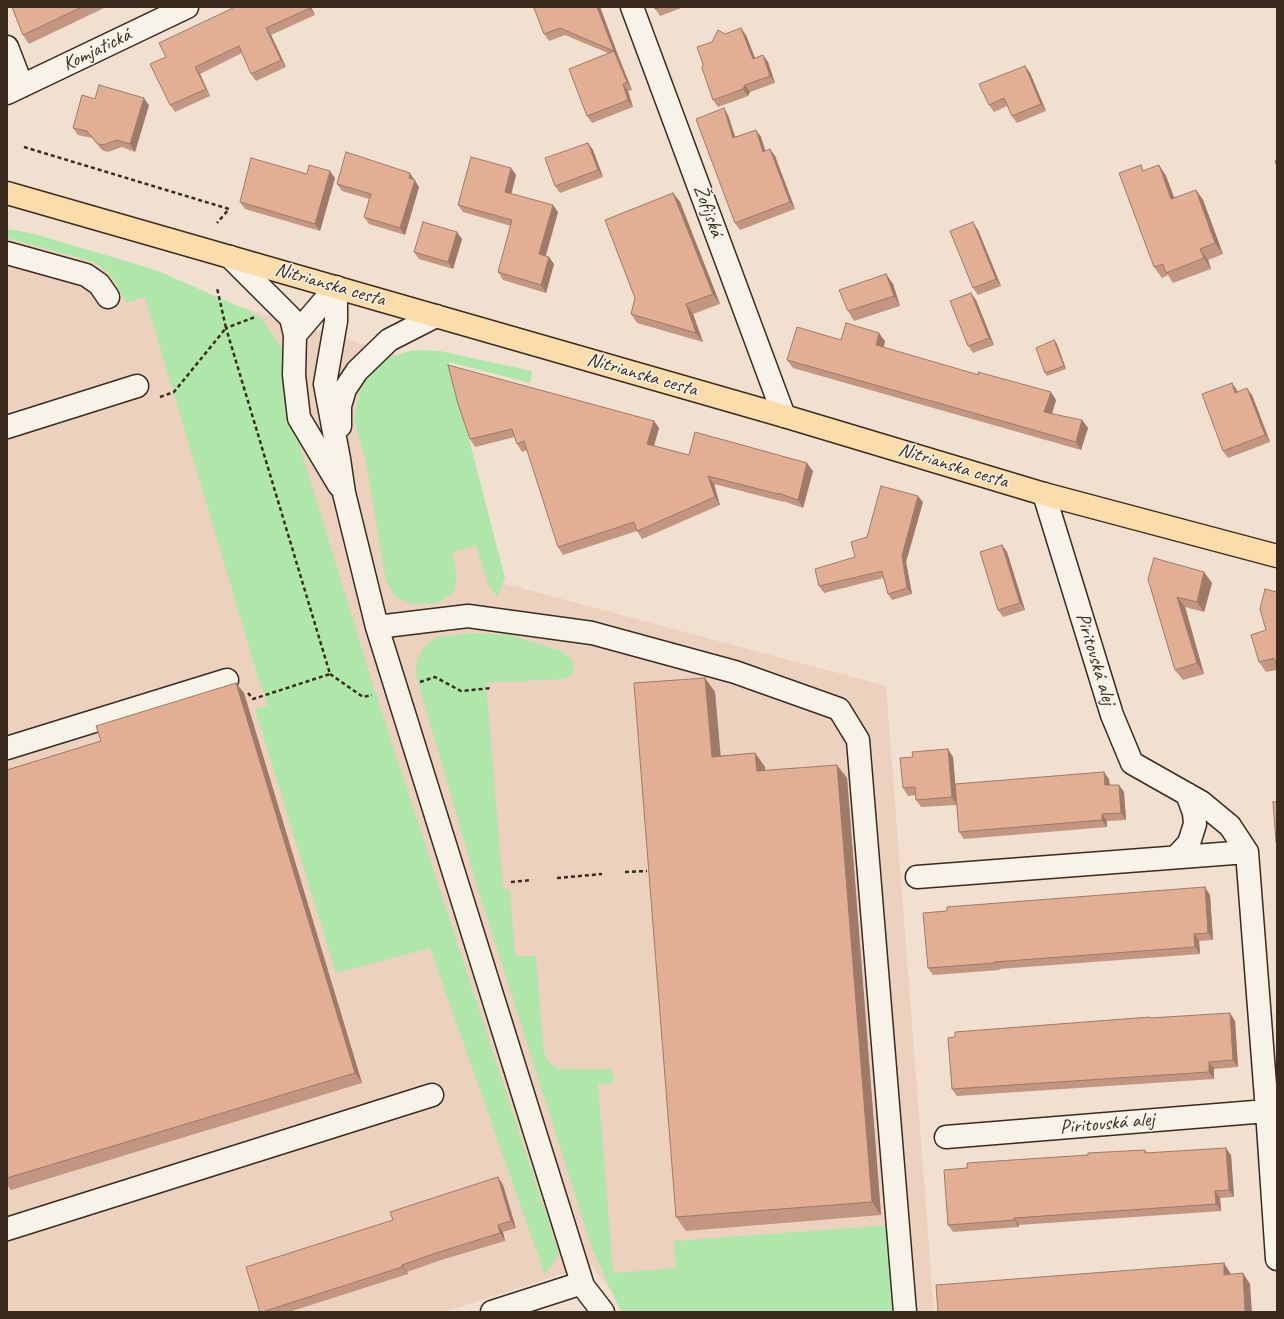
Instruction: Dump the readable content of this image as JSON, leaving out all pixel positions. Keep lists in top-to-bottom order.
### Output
{
  "streets": {
    "main road": ["Nitrianska cesta"],
    "street": ["Komjatická", "Žofijská", "Piritovská alej"]
  },
  "crossings": [
    ["Žofijská", "Nitrianska cesta"],
    ["Nitrianska cesta", "Piritovská alej"]
  ]
}
